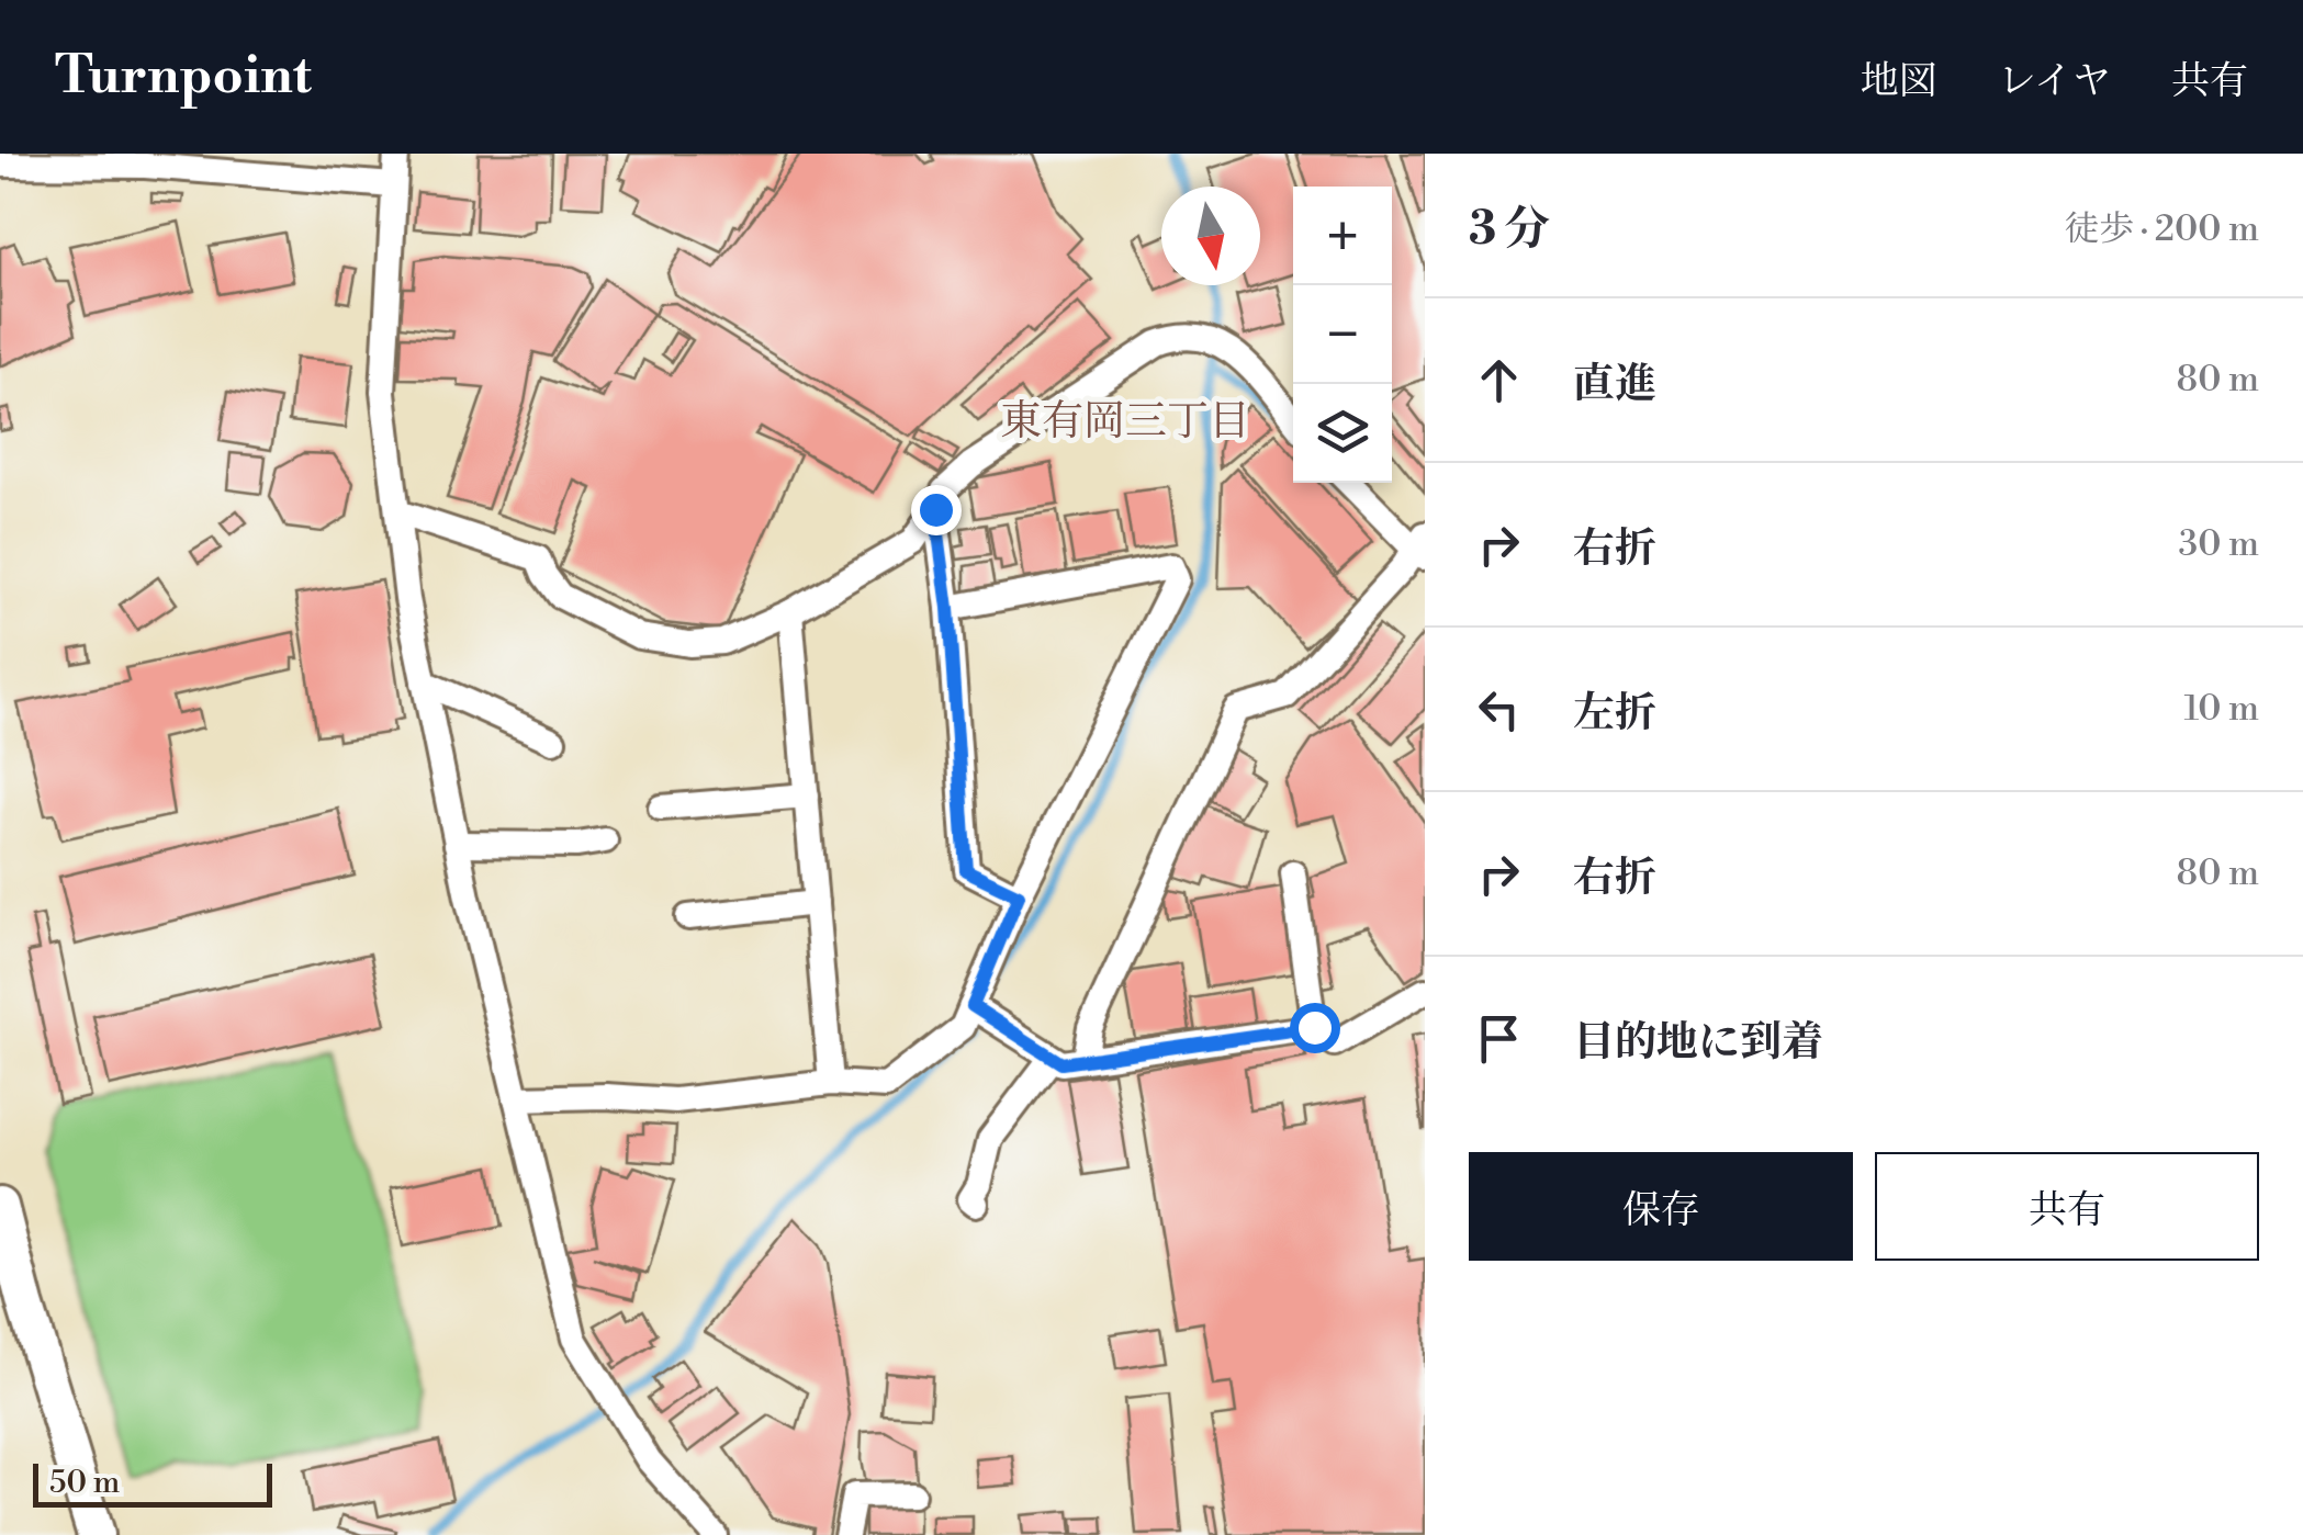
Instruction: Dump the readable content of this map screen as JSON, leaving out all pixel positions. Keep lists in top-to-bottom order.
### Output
{
  "districts": ["東有岡三丁目"],
  "scale_bar": "50 m",
  "north": "bottom",
  "page": {
    "header": "Turnpoint",
    "nav": ["地図", "レイヤ", "共有"],
    "heading": ["3 分", "徒歩 · 200 m"],
    "map_buttons": ["+", "−"],
    "list": [
      ["直進", "80 m"],
      ["右折", "30 m"],
      ["左折", "10 m"],
      ["右折", "80 m"],
      "目的地に到着"
    ],
    "buttons": ["保存", "共有"],
    "scale": "50 m"
  }
}
